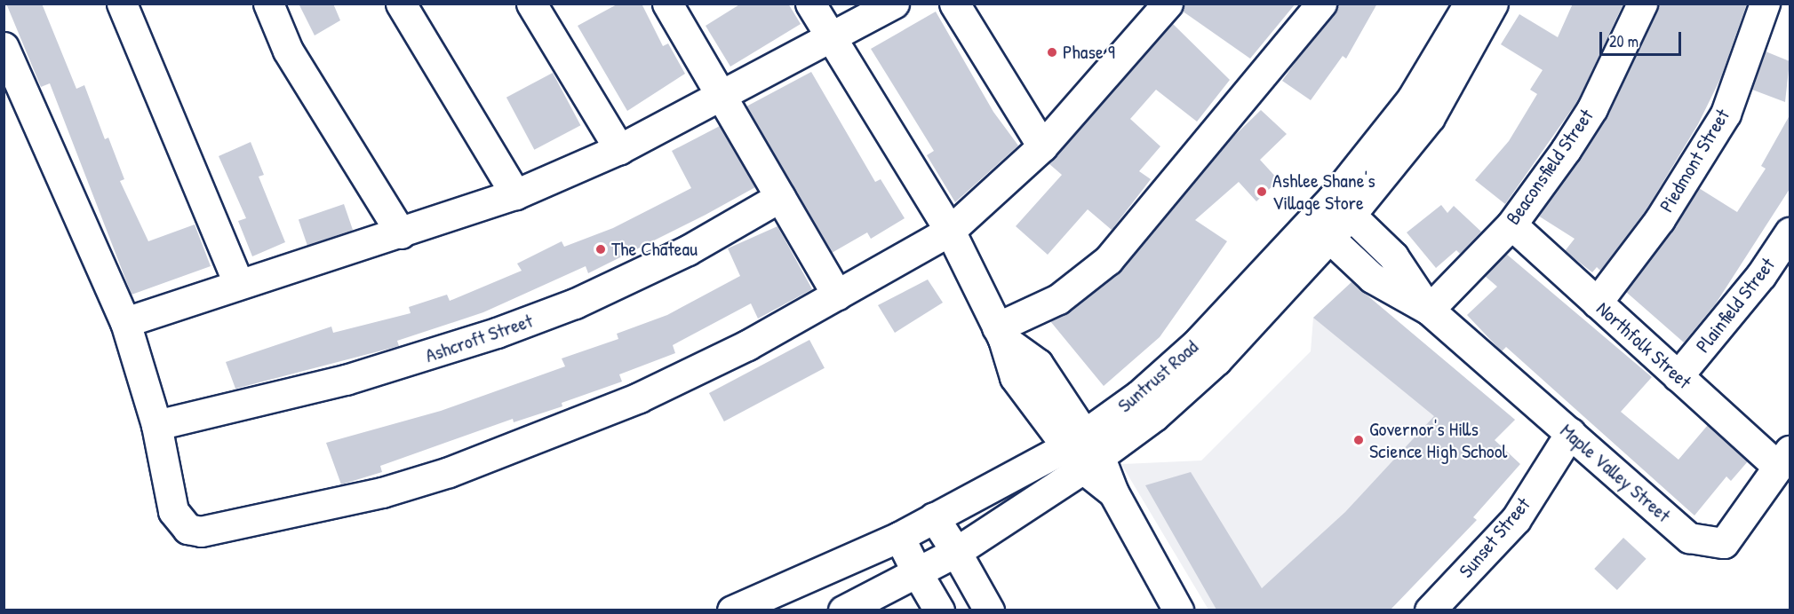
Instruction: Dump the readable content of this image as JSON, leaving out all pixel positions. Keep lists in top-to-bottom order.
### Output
{
  "streets": {
    "street": [
      "Piedmont Street",
      "Beaconsfield Street",
      "Plainfield Street",
      "Ashcroft Street",
      "Northfolk Street",
      "Suntrust Road",
      "Maple Valley Street",
      "Sunset Street"
    ]
  },
  "crossings": [
    ["Piedmont Street", "Northfolk Street"],
    ["Beaconsfield Street", "Northfolk Street"],
    ["Beaconsfield Street", "Maple Valley Street"],
    ["Plainfield Street", "Northfolk Street"],
    ["Northfolk Street", "Maple Valley Street"],
    ["Maple Valley Street", "Sunset Street"]
  ],
  "places": [
    "Phase 9",
    "Ashlee Shane's Village Store",
    "The Chateau",
    "Governor's Hills Science High School"
  ],
  "scale_bar": "20 m"
}
